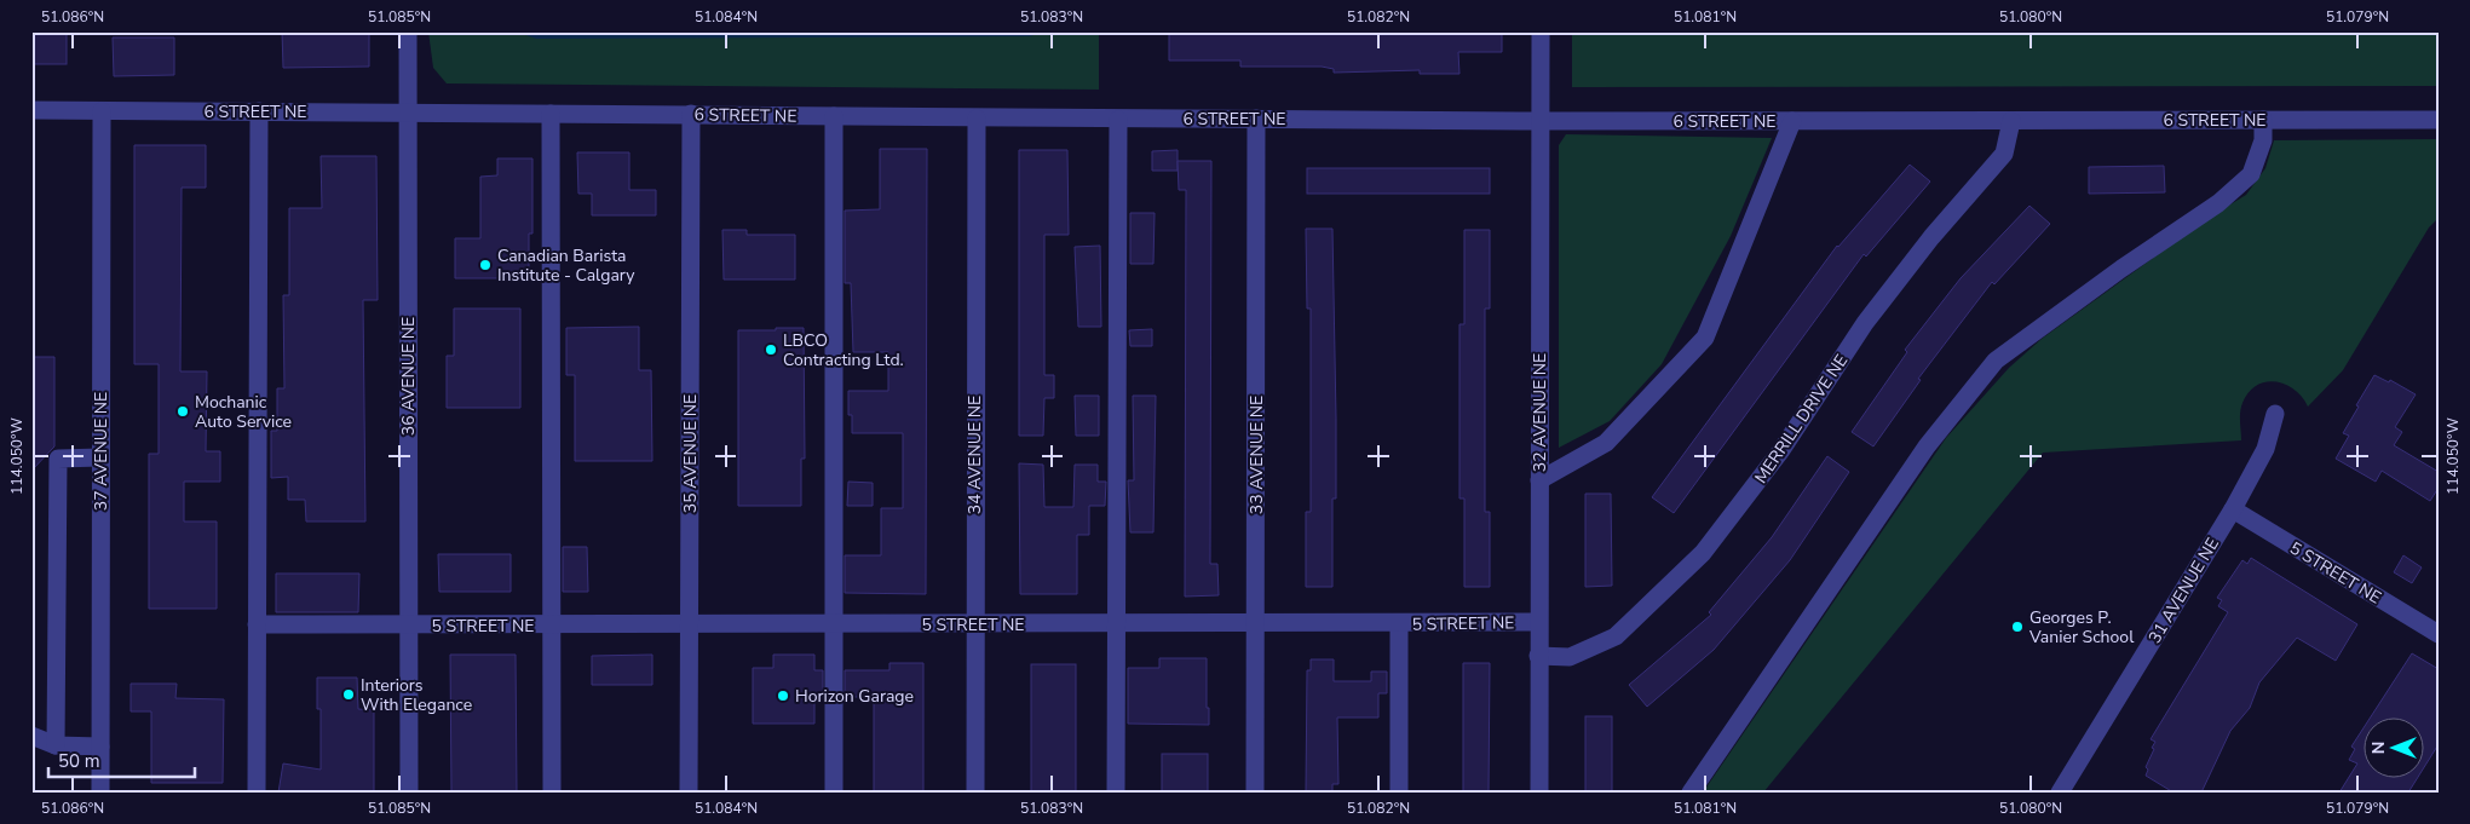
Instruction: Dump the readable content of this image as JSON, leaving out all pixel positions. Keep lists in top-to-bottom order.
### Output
{
  "streets": {
    "street": [
      "6 STREET NE",
      "36 AVENUE NE",
      "32 AVENUE NE",
      "MERRILL DRIVE NE",
      "37 AVENUE NE",
      "35 AVENUE NE",
      "34 AVENUE NE",
      "33 AVENUE NE",
      "5 STREET NE",
      "31 AVENUE NE"
    ]
  },
  "crossings": [
    ["6 STREET NE", "36 AVENUE NE"],
    ["6 STREET NE", "32 AVENUE NE"],
    ["6 STREET NE", "MERRILL DRIVE NE"],
    ["6 STREET NE", "37 AVENUE NE"],
    ["6 STREET NE", "35 AVENUE NE"],
    ["6 STREET NE", "34 AVENUE NE"],
    ["6 STREET NE", "33 AVENUE NE"],
    ["36 AVENUE NE", "5 STREET NE"],
    ["32 AVENUE NE", "MERRILL DRIVE NE"],
    ["32 AVENUE NE", "5 STREET NE"],
    ["35 AVENUE NE", "5 STREET NE"],
    ["34 AVENUE NE", "5 STREET NE"],
    ["33 AVENUE NE", "5 STREET NE"],
    ["5 STREET NE", "31 AVENUE NE"]
  ],
  "places": [
    "Canadian Barista Institute - Calgary",
    "LBCO Contracting Ltd.",
    "Mochanic Auto Service",
    "Georges P. Vanier School",
    "Interiors With Elegance",
    "Horizon Garage"
  ],
  "scale_bar": "50 m",
  "north": "left",
  "coordinates": [
    "51.086°N",
    "51.085°N",
    "51.084°N",
    "51.083°N",
    "51.082°N",
    "51.081°N",
    "51.080°N",
    "51.079°N",
    "114.050°W"
  ]
}
